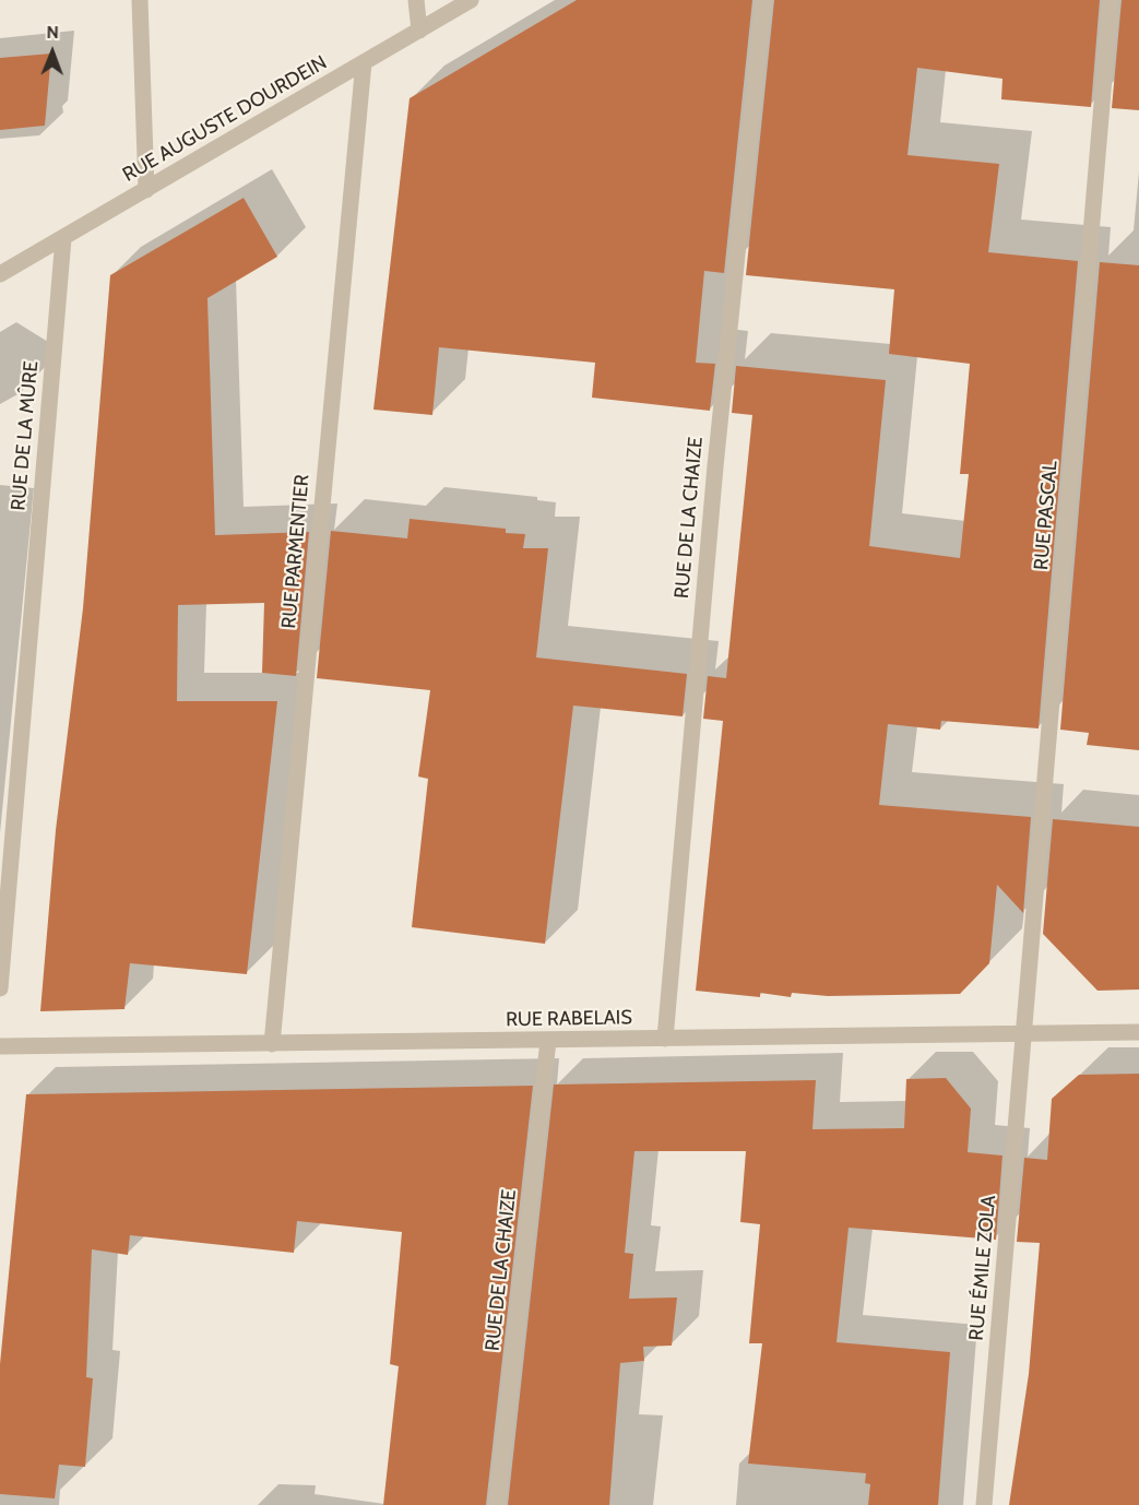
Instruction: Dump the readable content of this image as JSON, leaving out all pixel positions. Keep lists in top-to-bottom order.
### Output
{
  "streets": {
    "street": [
      "RUE AUGUSTE DOURDEIN",
      "RUE DE LA MÛRE",
      "RUE PASCAL",
      "RUE DE LA CHAIZE",
      "RUE PARMENTIER",
      "RUE RABELAIS",
      "RUE ÉMILE ZOLA"
    ]
  },
  "crossings": [
    ["RUE AUGUSTE DOURDEIN", "RUE DE LA MÛRE"],
    ["RUE AUGUSTE DOURDEIN", "RUE PARMENTIER"],
    ["RUE PASCAL", "RUE RABELAIS"],
    ["RUE PASCAL", "RUE ÉMILE ZOLA"],
    ["RUE DE LA CHAIZE", "RUE RABELAIS"],
    ["RUE PARMENTIER", "RUE RABELAIS"],
    ["RUE RABELAIS", "RUE ÉMILE ZOLA"]
  ],
  "north": "top"
}
